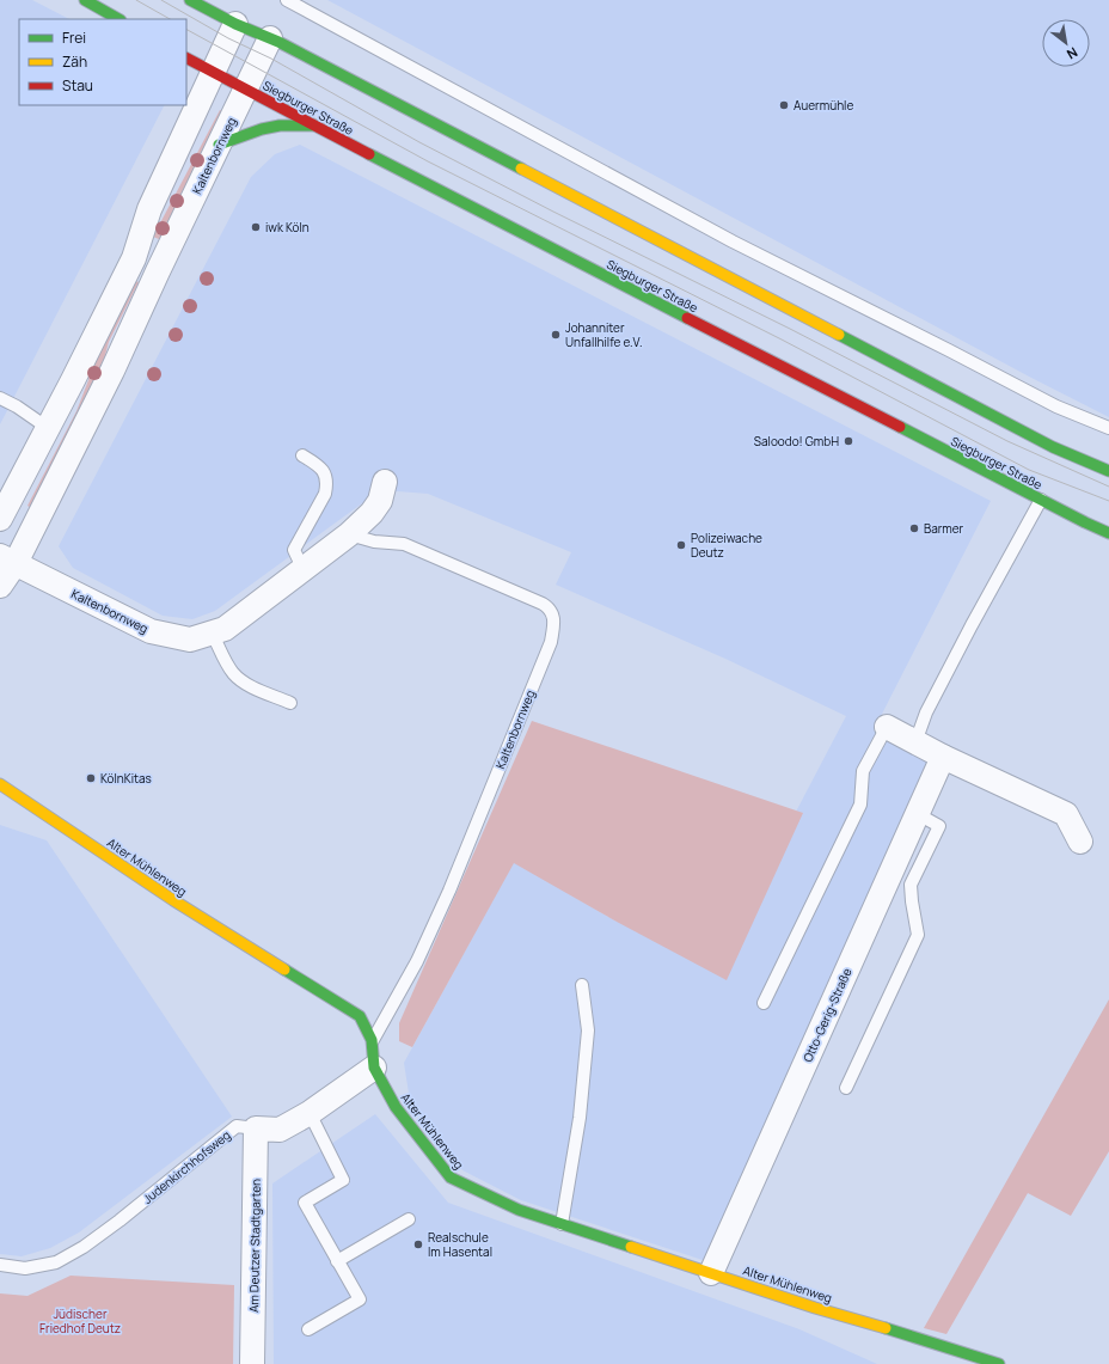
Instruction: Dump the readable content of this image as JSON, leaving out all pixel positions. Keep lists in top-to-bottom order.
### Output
{
  "streets": {
    "main road": ["Siegburger Straße", "Alter Mühlenweg"],
    "street": [
      "Kaltenbornweg",
      "Otto-Gerig-Straße",
      "Judenkirchhofsweg",
      "Am Deutzer Stadtgarten"
    ]
  },
  "crossings": [
    ["Siegburger Straße", "Kaltenbornweg"],
    ["Kaltenbornweg", "Alter Mühlenweg"],
    ["Alter Mühlenweg", "Otto-Gerig-Straße"],
    ["Alter Mühlenweg", "Judenkirchhofsweg"],
    ["Judenkirchhofsweg", "Am Deutzer Stadtgarten"]
  ],
  "parks": ["Jüdischer Friedhof Deutz"],
  "places": [
    "Auermühle",
    "iwk Köln",
    "Johanniter Unfallhilfe e.V.",
    "Saloodo! GmbH",
    "Barmer",
    "Polizeiwache Deutz",
    "KölnKitas",
    "Realschule Im Hasental"
  ],
  "legend": ["Frei", "Zäh", "Stau"],
  "north": "bottom right"
}
